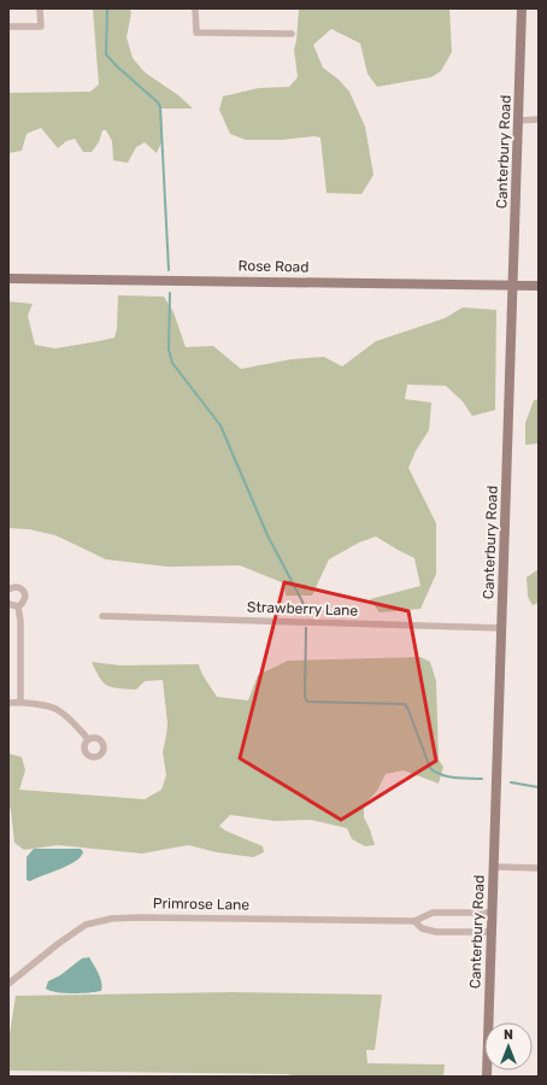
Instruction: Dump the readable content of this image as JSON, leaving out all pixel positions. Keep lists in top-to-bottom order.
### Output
{
  "streets": {
    "street": [
      "Canterbury Road",
      "Rose Road",
      "Strawberry Lane",
      "Primrose Lane"
    ]
  },
  "crossings": [
    ["Canterbury Road", "Rose Road"],
    ["Canterbury Road", "Strawberry Lane"],
    ["Canterbury Road", "Primrose Lane"]
  ],
  "north": "top"
}
